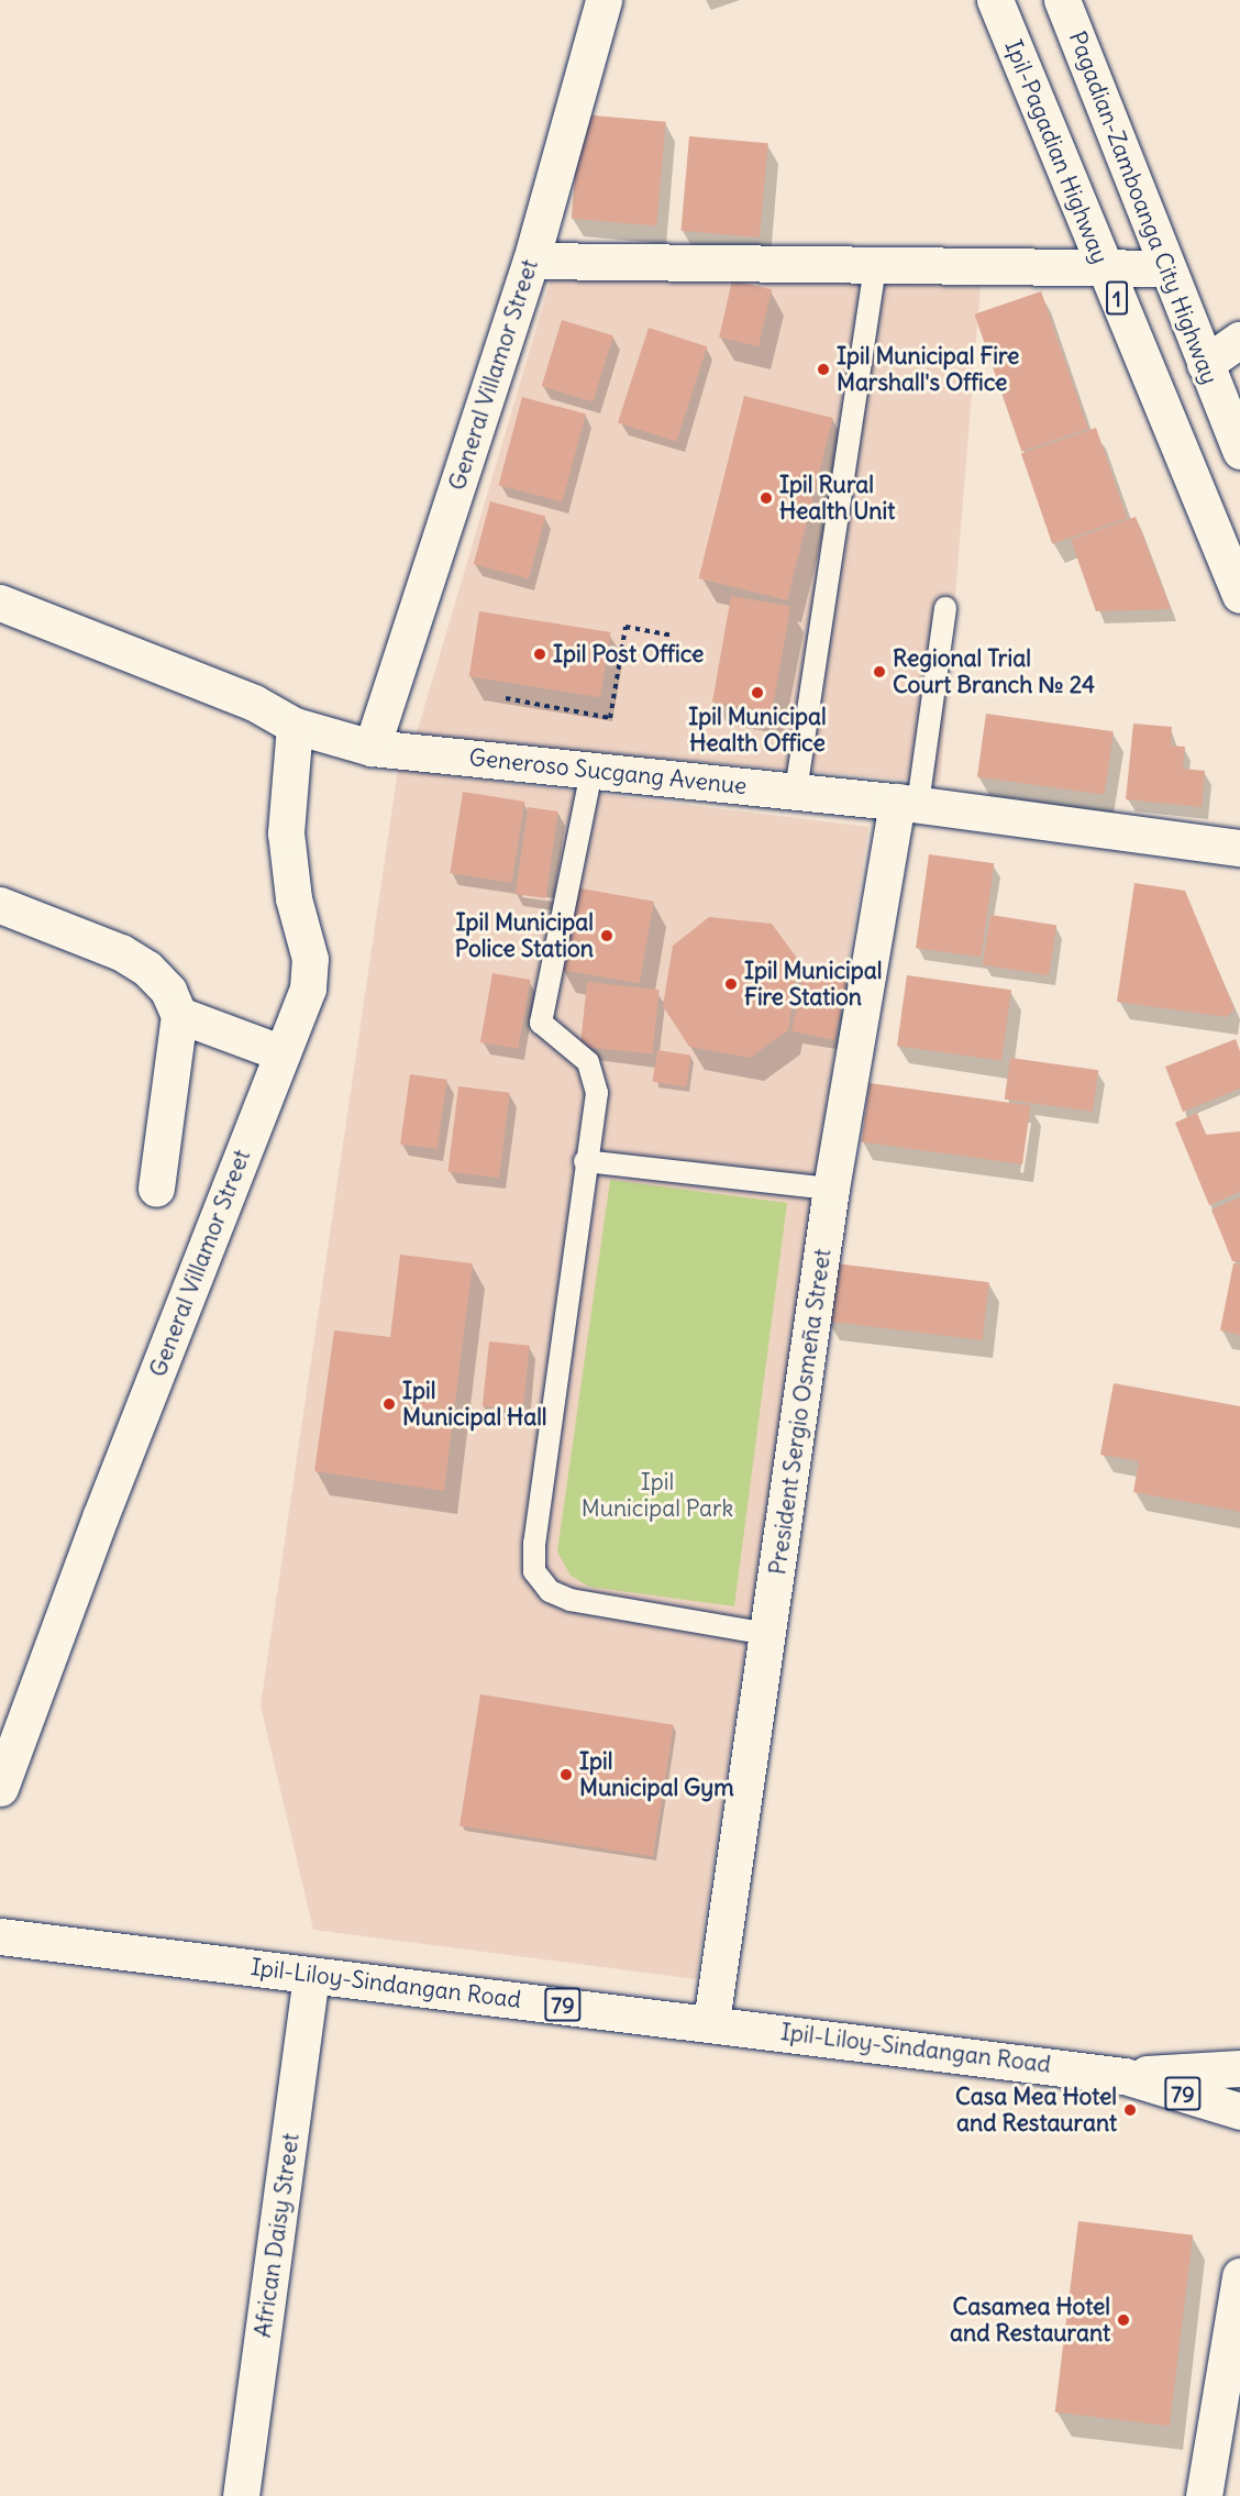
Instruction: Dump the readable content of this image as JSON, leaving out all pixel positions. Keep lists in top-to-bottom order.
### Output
{
  "streets": {
    "street": [
      "Ipil-Pagadian Highway",
      "Pagadian-Zamboanga City Highway",
      "1",
      "General Villamor Street",
      "Generoso Sucgang Avenue",
      "President Sergio Osmeña Street",
      "Ipil-Liloy-Sindangan Road",
      "79",
      "African Daisy Street"
    ]
  },
  "crossings": [
    ["General Villamor Street", "Generoso Sucgang Avenue"],
    ["Generoso Sucgang Avenue", "President Sergio Osmeña Street"],
    ["President Sergio Osmeña Street", "Ipil-Liloy-Sindangan Road"],
    ["Ipil-Liloy-Sindangan Road", "African Daisy Street"]
  ],
  "parks": ["Ipil Municipal Park"],
  "places": [
    "Ipil Municipal Fire Marshall's Office",
    "Ipil Rural Health Unit",
    "Ipil Post Office",
    "Regional Trial Court Branch № 24",
    "Ipil Municipal Health Office",
    "Ipil Municipal Police Station",
    "Ipil Municipal Fire Station",
    "Ipil Municipal Hall",
    "Ipil Municipal Gym",
    "Casa Mea Hotel and Restaurant",
    "Casamea Hotel and Restaurant"
  ]
}
